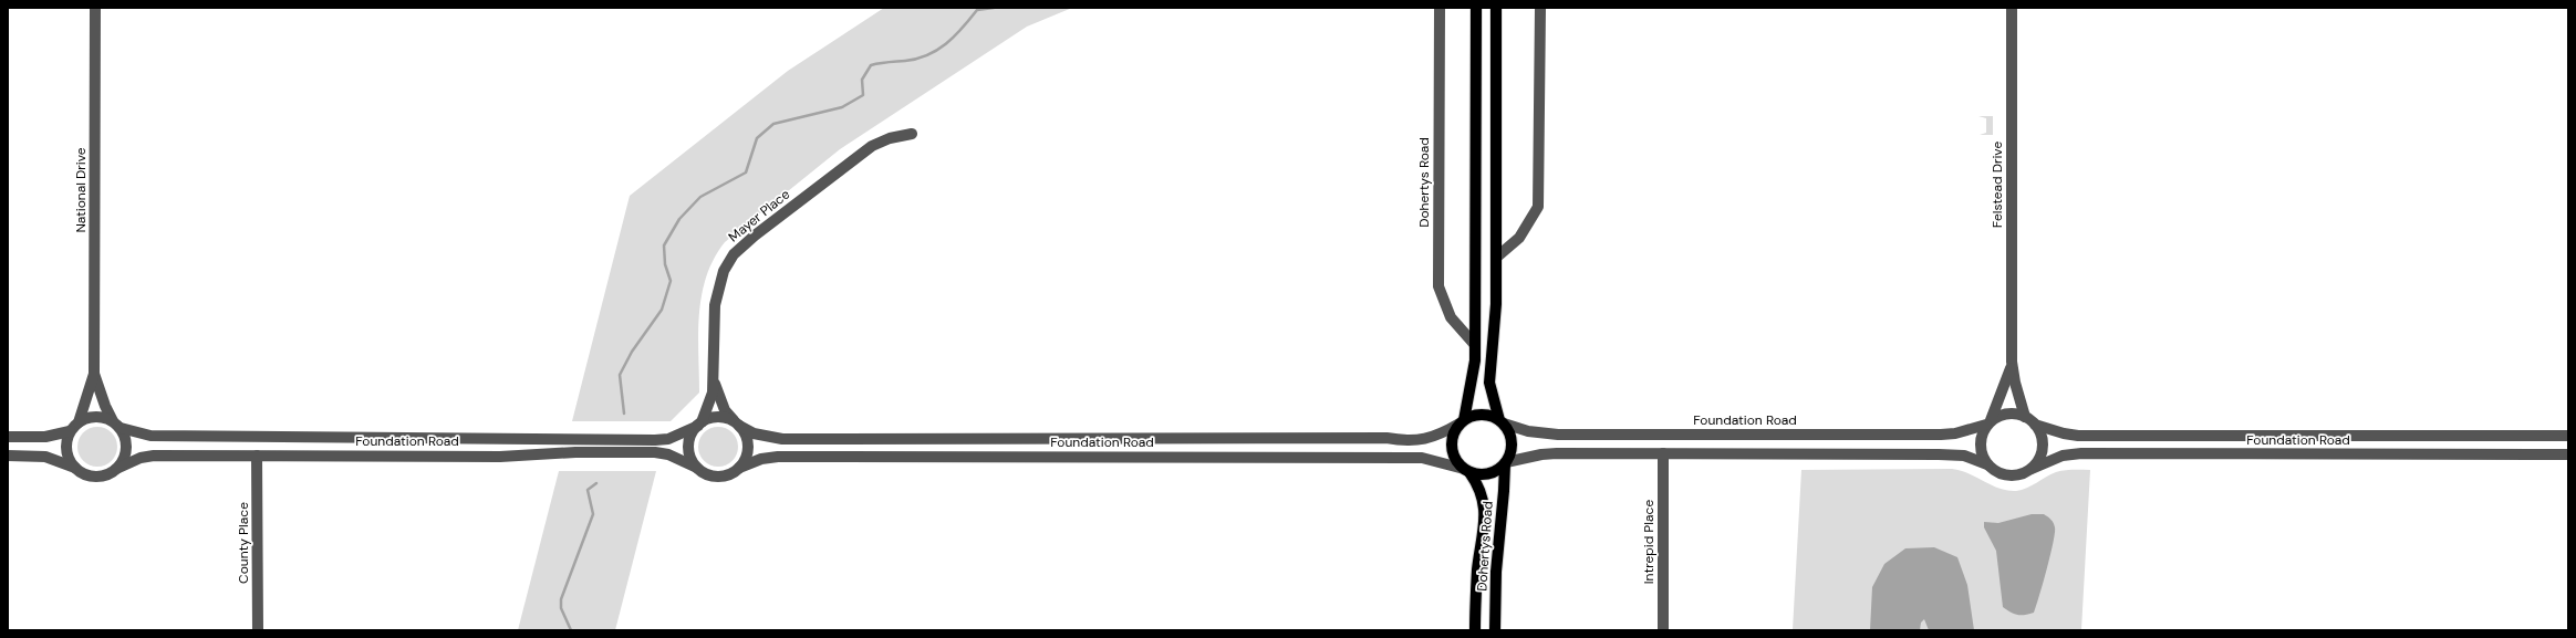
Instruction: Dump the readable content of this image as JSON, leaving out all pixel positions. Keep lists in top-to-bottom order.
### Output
{
  "streets": {
    "main road": ["Dohertys Road"],
    "street": [
      "Felstead Drive",
      "National Drive",
      "Mayer Place",
      "Foundation Road",
      "Intrepid Place",
      "County Place"
    ]
  },
  "crossings": [
    ["Dohertys Road", "Foundation Road"],
    ["Felstead Drive", "Foundation Road"],
    ["National Drive", "Foundation Road"],
    ["Mayer Place", "Foundation Road"],
    ["Foundation Road", "County Place"]
  ]
}
